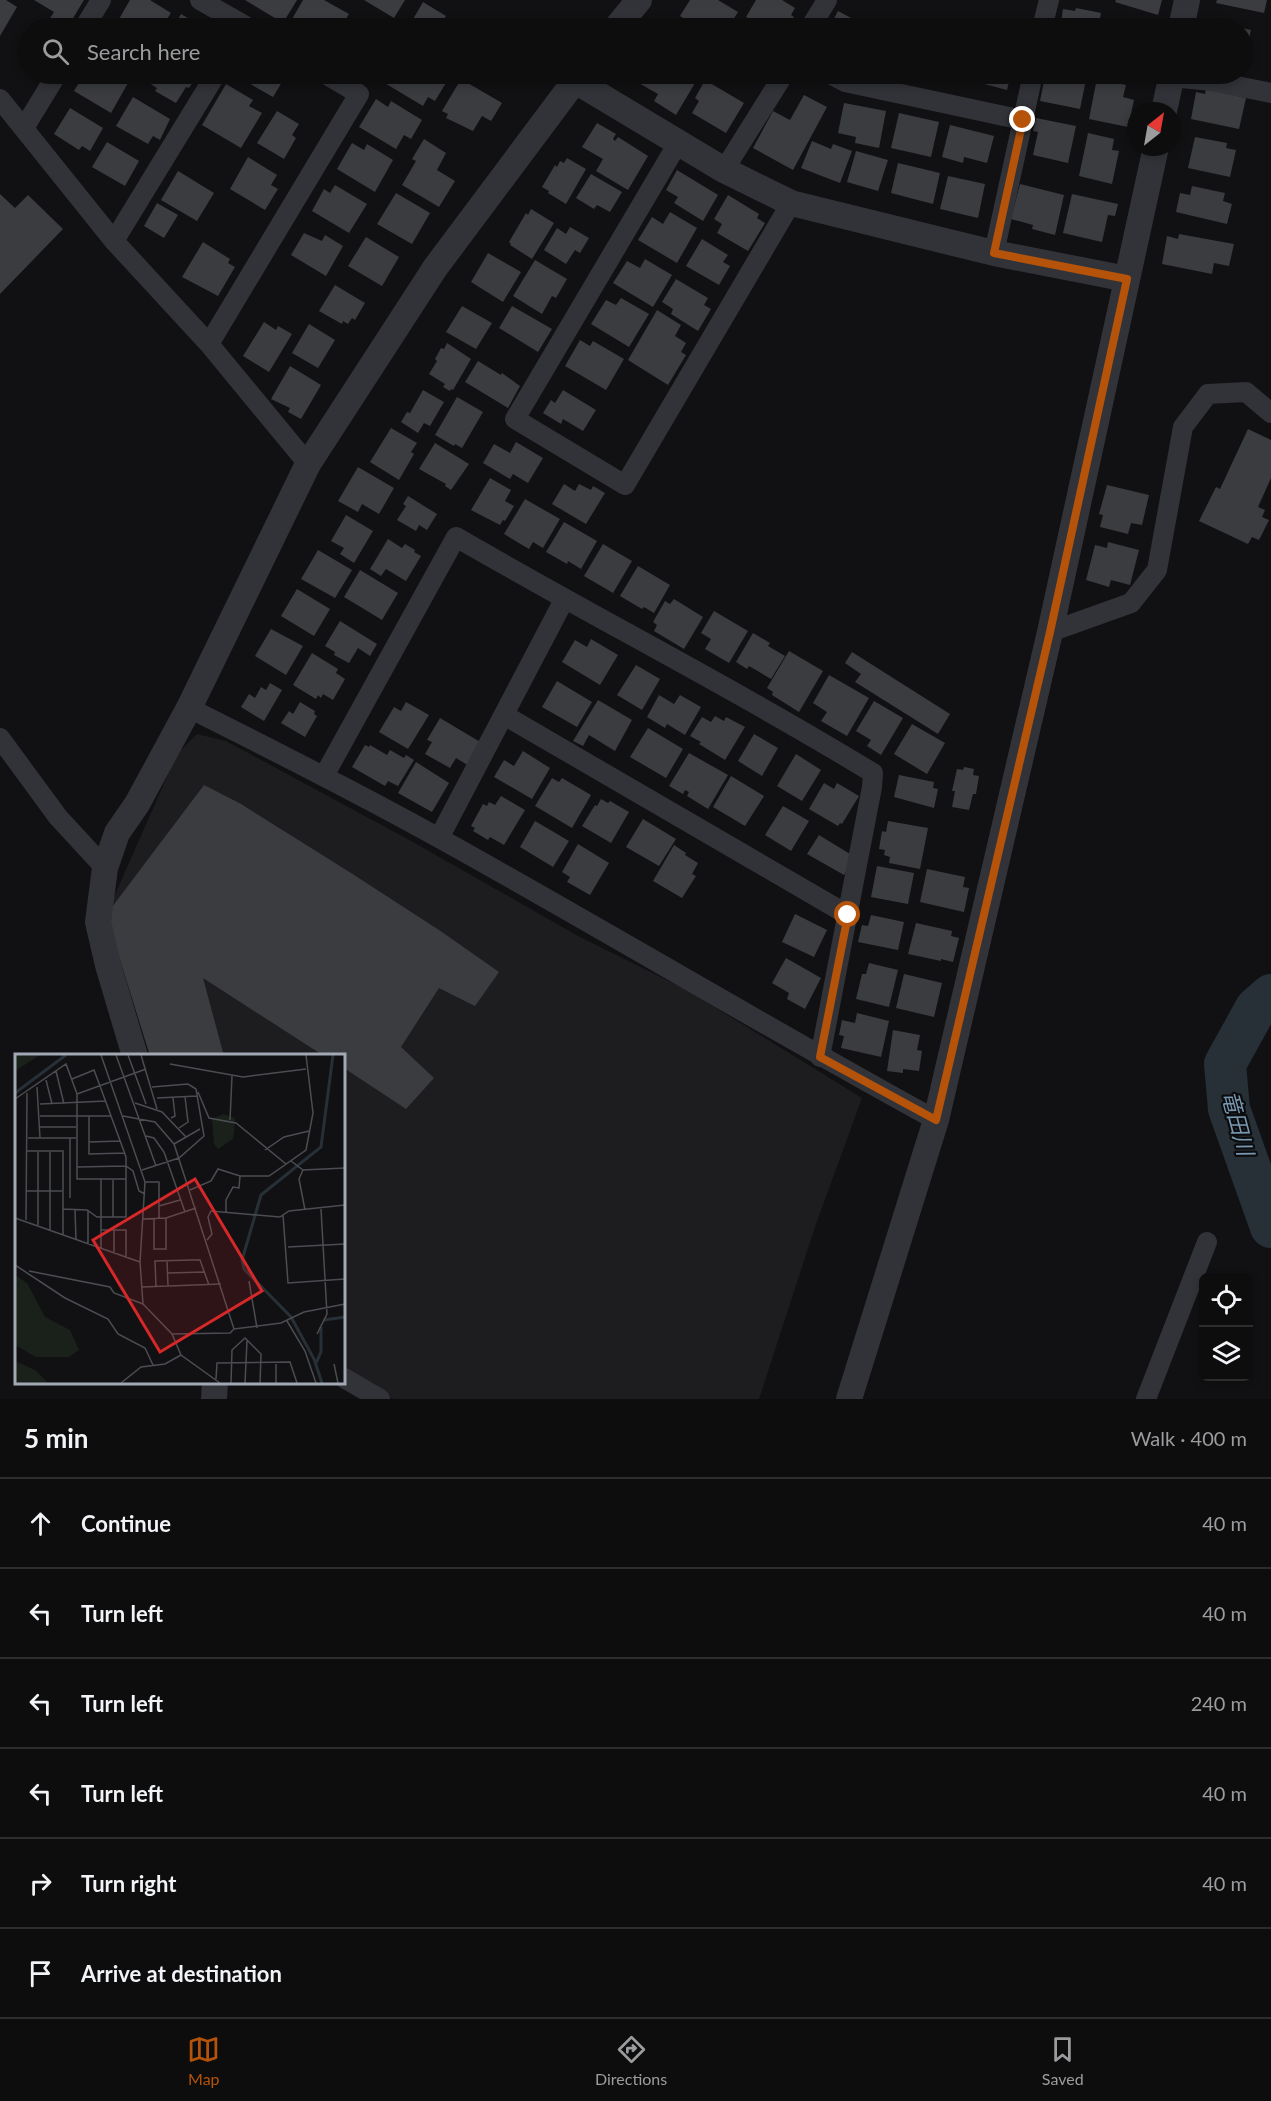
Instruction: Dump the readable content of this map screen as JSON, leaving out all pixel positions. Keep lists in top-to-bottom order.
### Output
{
  "water": ["竜田川"],
  "north": "top right",
  "page": {
    "search": "Search here",
    "heading": ["5 min", "Walk · 400 m"],
    "list": [
      ["Continue", "40 m"],
      ["Turn left", "40 m"],
      ["Turn left", "240 m"],
      ["Turn left", "40 m"],
      ["Turn right", "40 m"],
      "Arrive at destination"
    ],
    "nav": ["Map", "Directions", "Saved"]
  }
}
